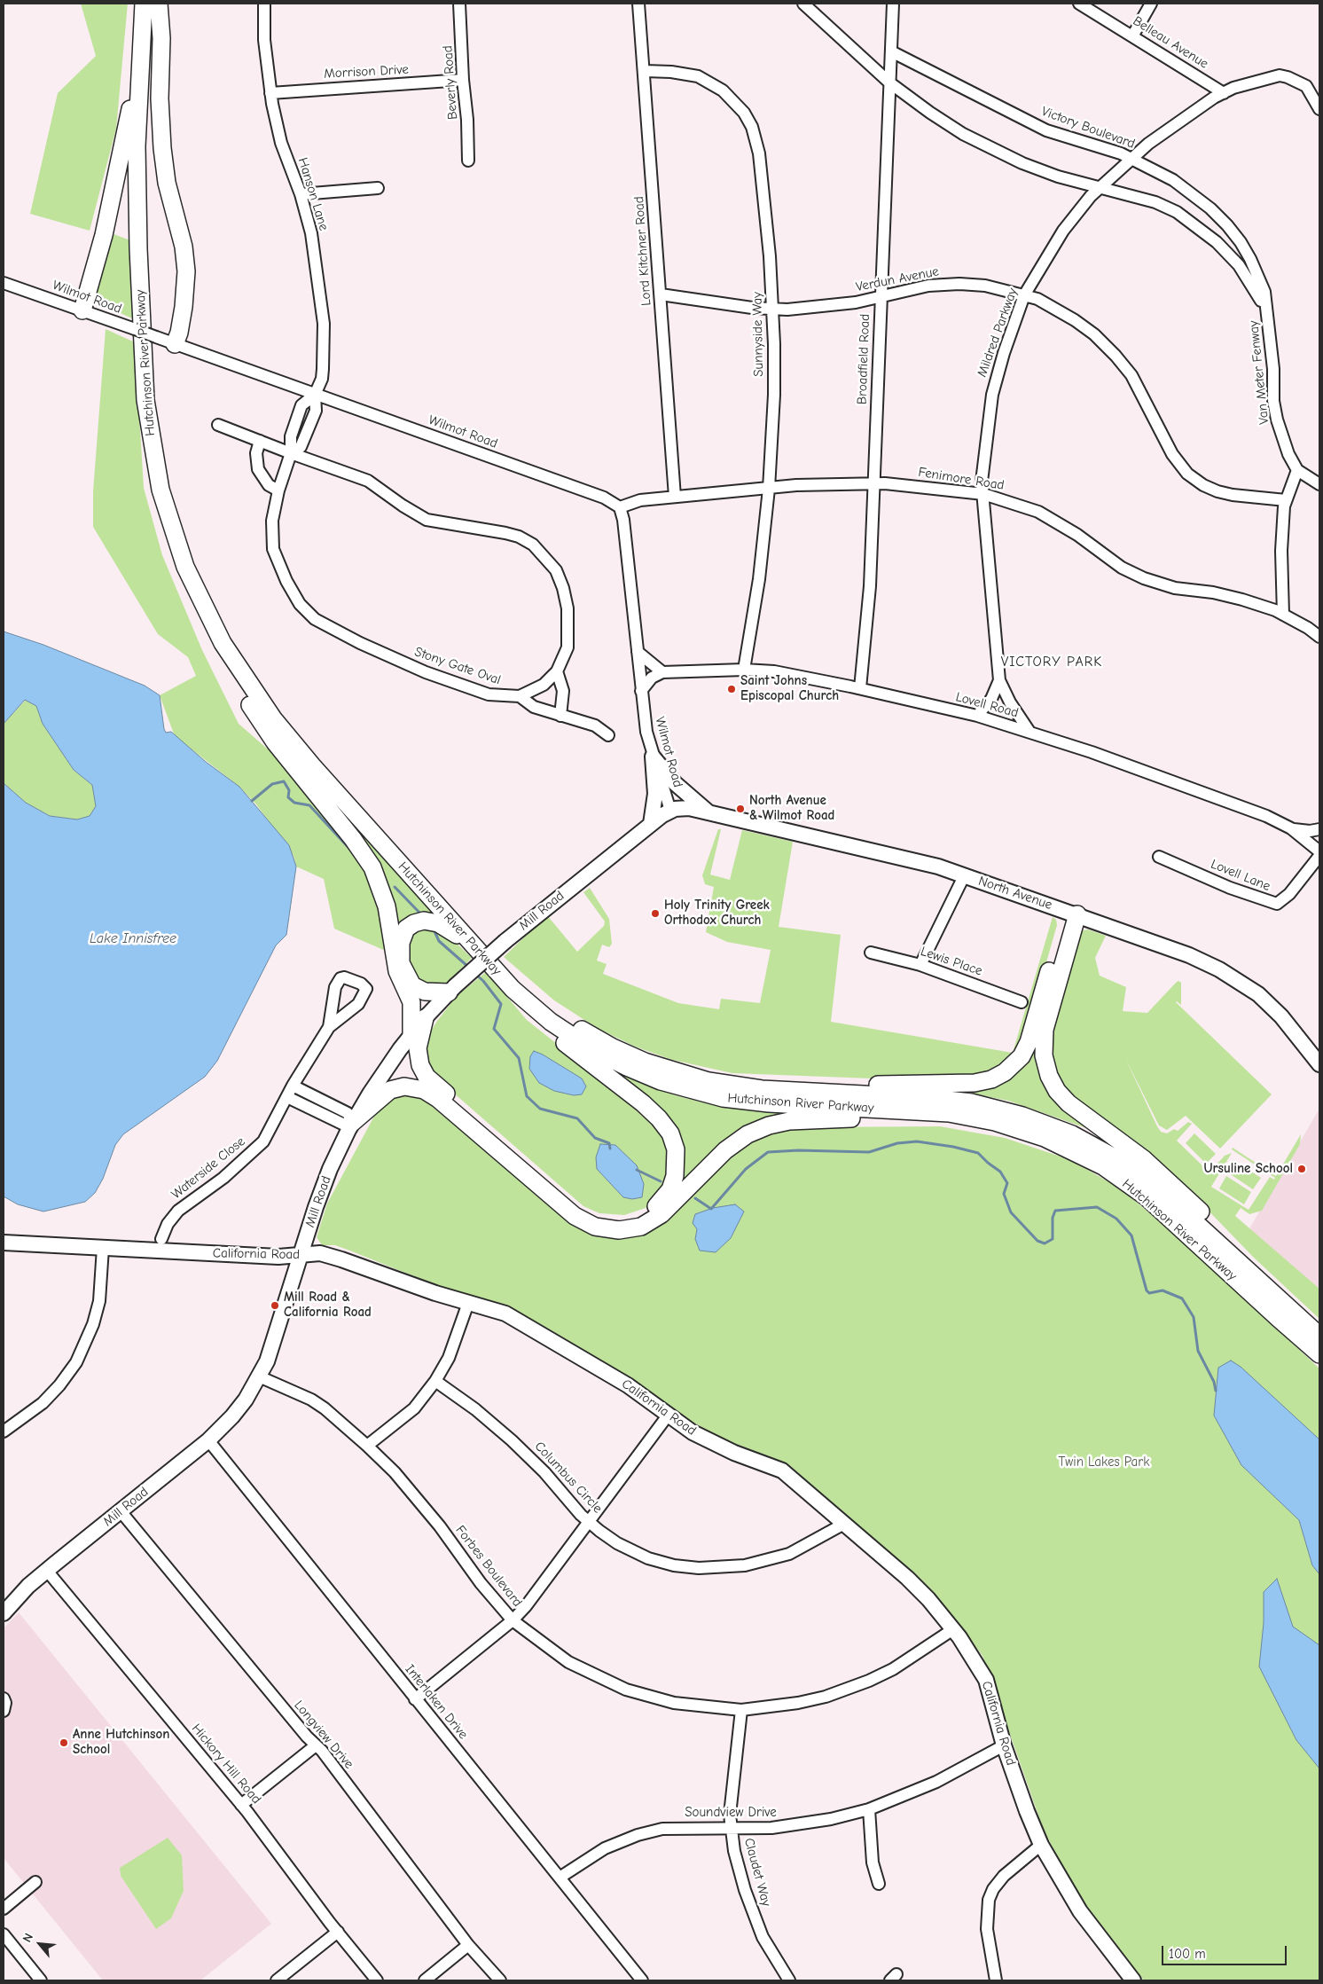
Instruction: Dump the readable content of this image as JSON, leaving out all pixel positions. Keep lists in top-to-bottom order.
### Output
{
  "streets": {
    "highway": ["Hutchinson River Parkway"],
    "main road": ["North Avenue", "Mill Road", "California Road"],
    "street": [
      "Belleau Avenue",
      "Morrison Drive",
      "Beverly Road",
      "Victory Boulevard",
      "Hanson Lane",
      "Lord Kitchner Road",
      "Verdun Avenue",
      "Wilmot Road",
      "Mildred Parkway",
      "Sunnyside Way",
      "Broadfield Road",
      "Van Meter Fenway",
      "Fenimore Road",
      "Stony Gate Oval",
      "Lovell Road",
      "Lovell Lane",
      "Lewis Place",
      "Waterside Close",
      "Columbus Circle",
      "Forbes Boulevard",
      "Interlaken Drive",
      "Longview Drive",
      "Hickory Hill Road",
      "Soundview Drive",
      "Claudet Way"
    ]
  },
  "crossings": [
    ["Belleau Avenue", "Mildred Parkway"],
    ["Morrison Drive", "Beverly Road"],
    ["Morrison Drive", "Hanson Lane"],
    ["Victory Boulevard", "Mildred Parkway"],
    ["Victory Boulevard", "Broadfield Road"],
    ["Victory Boulevard", "Van Meter Fenway"],
    ["Hanson Lane", "Wilmot Road"],
    ["Hanson Lane", "Stony Gate Oval"],
    ["Lord Kitchner Road", "Verdun Avenue"],
    ["Lord Kitchner Road", "Sunnyside Way"],
    ["Lord Kitchner Road", "Fenimore Road"],
    ["Verdun Avenue", "Mildred Parkway"],
    ["Verdun Avenue", "Sunnyside Way"],
    ["Verdun Avenue", "Broadfield Road"],
    ["Wilmot Road", "Fenimore Road"],
    ["Wilmot Road", "Stony Gate Oval"],
    ["Wilmot Road", "North Avenue"],
    ["Wilmot Road", "Mill Road"],
    ["Mildred Parkway", "Van Meter Fenway"],
    ["Mildred Parkway", "Fenimore Road"],
    ["Mildred Parkway", "Lovell Road"],
    ["Sunnyside Way", "Fenimore Road"],
    ["Sunnyside Way", "Lovell Road"],
    ["Broadfield Road", "Fenimore Road"],
    ["Broadfield Road", "Lovell Road"],
    ["North Avenue", "Mill Road"],
    ["Mill Road", "California Road"],
    ["Mill Road", "Forbes Boulevard"],
    ["Mill Road", "Interlaken Drive"],
    ["Mill Road", "Longview Drive"],
    ["Mill Road", "Hickory Hill Road"],
    ["California Road", "Columbus Circle"],
    ["California Road", "Forbes Boulevard"],
    ["California Road", "Soundview Drive"],
    ["Forbes Boulevard", "Claudet Way"],
    ["Interlaken Drive", "Soundview Drive"],
    ["Soundview Drive", "Claudet Way"]
  ],
  "districts": ["VICTORY PARK"],
  "water": ["Lake Innisfree"],
  "parks": ["Twin Lakes Park"],
  "places": [
    "Saint Johns Episcopal Church",
    "North Avenue & Wilmot Road",
    "Holy Trinity Greek Orthodox Church",
    "Ursuline School",
    "Mill Road & California Road",
    "Anne Hutchinson School"
  ],
  "scale_bar": "100 m",
  "north": "top left"
}
